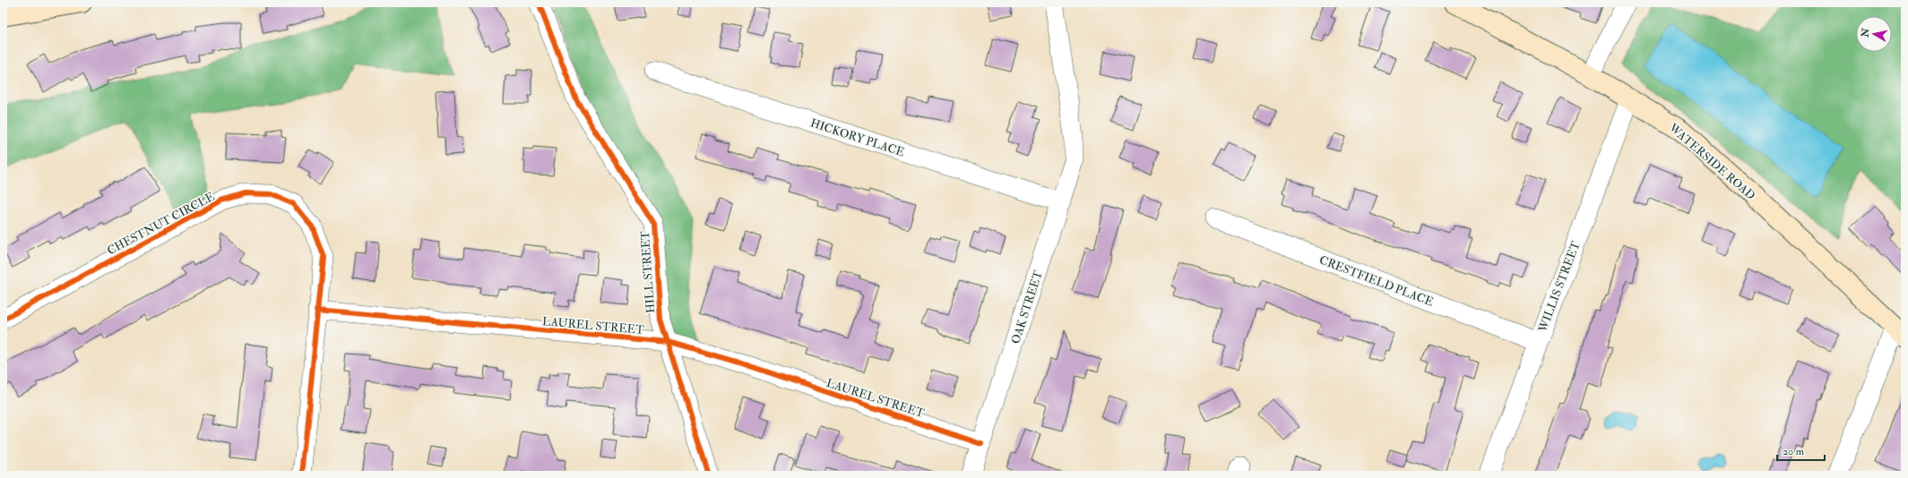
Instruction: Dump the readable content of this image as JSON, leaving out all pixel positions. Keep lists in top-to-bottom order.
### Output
{
  "streets": {
    "main road": ["WATERSIDE ROAD"],
    "street": [
      "HICKORY PLACE",
      "CHESTNUT CIRCLE",
      "HILL STREET",
      "CRESTFIELD PLACE",
      "WILLIS STREET",
      "OAK STREET",
      "LAUREL STREET"
    ]
  },
  "crossings": [
    ["HICKORY PLACE", "OAK STREET"],
    ["WATERSIDE ROAD", "WILLIS STREET"],
    ["CHESTNUT CIRCLE", "LAUREL STREET"],
    ["HILL STREET", "LAUREL STREET"],
    ["CRESTFIELD PLACE", "WILLIS STREET"],
    ["OAK STREET", "LAUREL STREET"]
  ],
  "scale_bar": "20 m",
  "north": "left"
}
